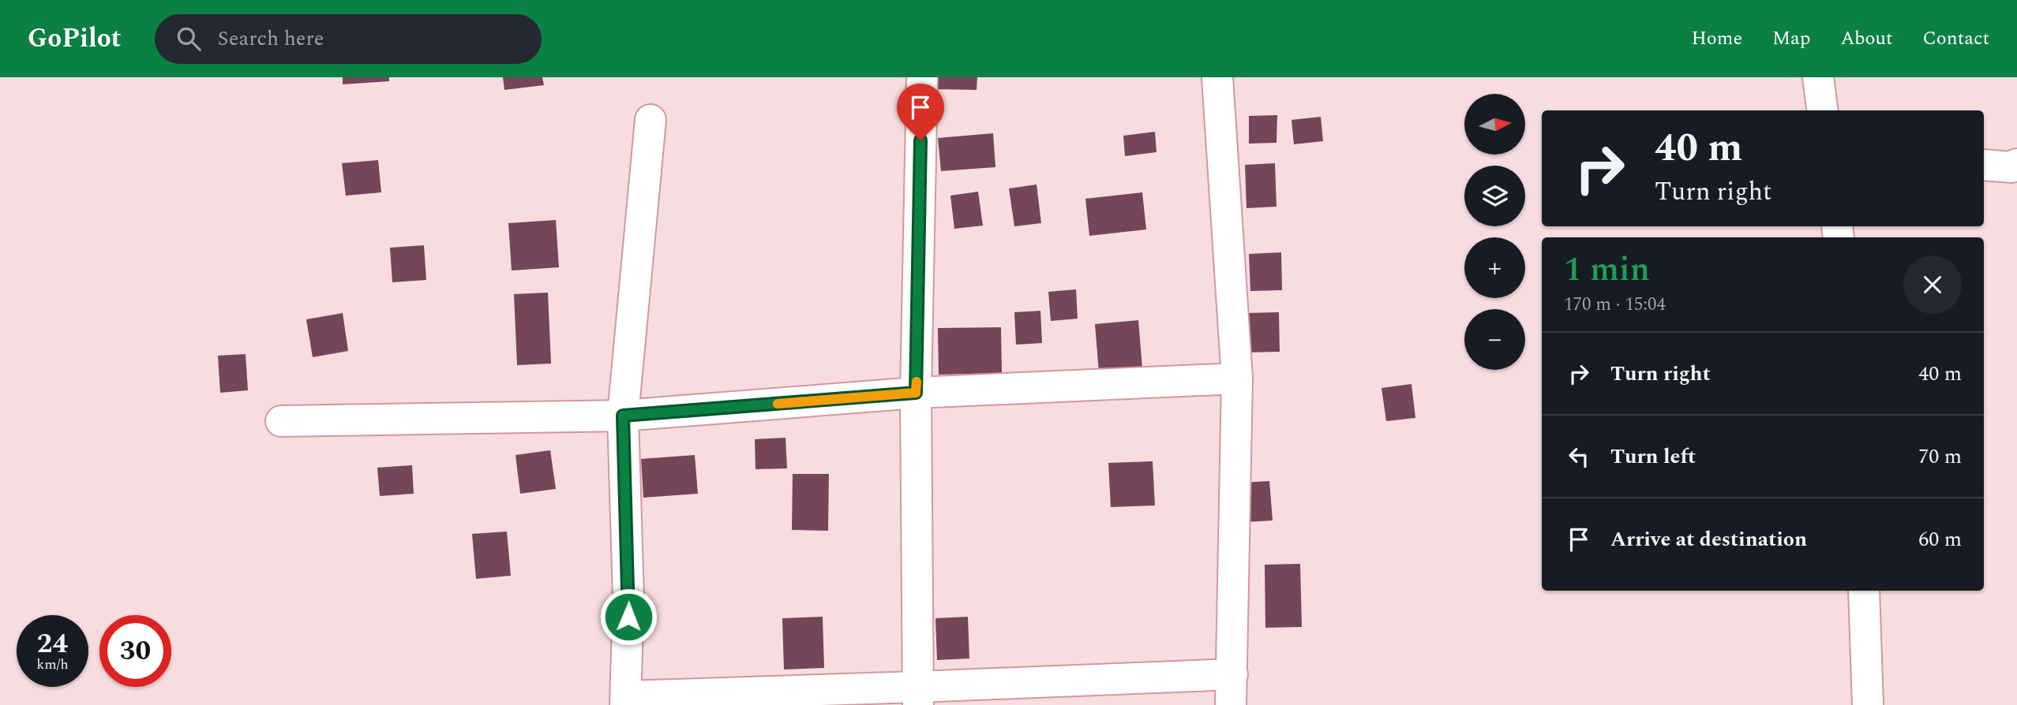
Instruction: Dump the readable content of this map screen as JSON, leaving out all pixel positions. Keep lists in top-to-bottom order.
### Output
{
  "north": "right",
  "page": {
    "header": "GoPilot",
    "search": "Search here",
    "nav": [
      "Home",
      "Map",
      "About",
      "Contact"
    ],
    "map_buttons": ["+", "−"],
    "turn": ["40 m", "Turn right"],
    "heading": ["1 min", "170 m · 15:04"],
    "list": [
      {
        "name": "Turn right",
        "value": "40 m"
      },
      {
        "name": "Turn left",
        "value": "70 m"
      },
      {
        "name": "Arrive at destination",
        "value": "60 m"
      }
    ],
    "speed": "24 km/h",
    "limit": "30"
  }
}
